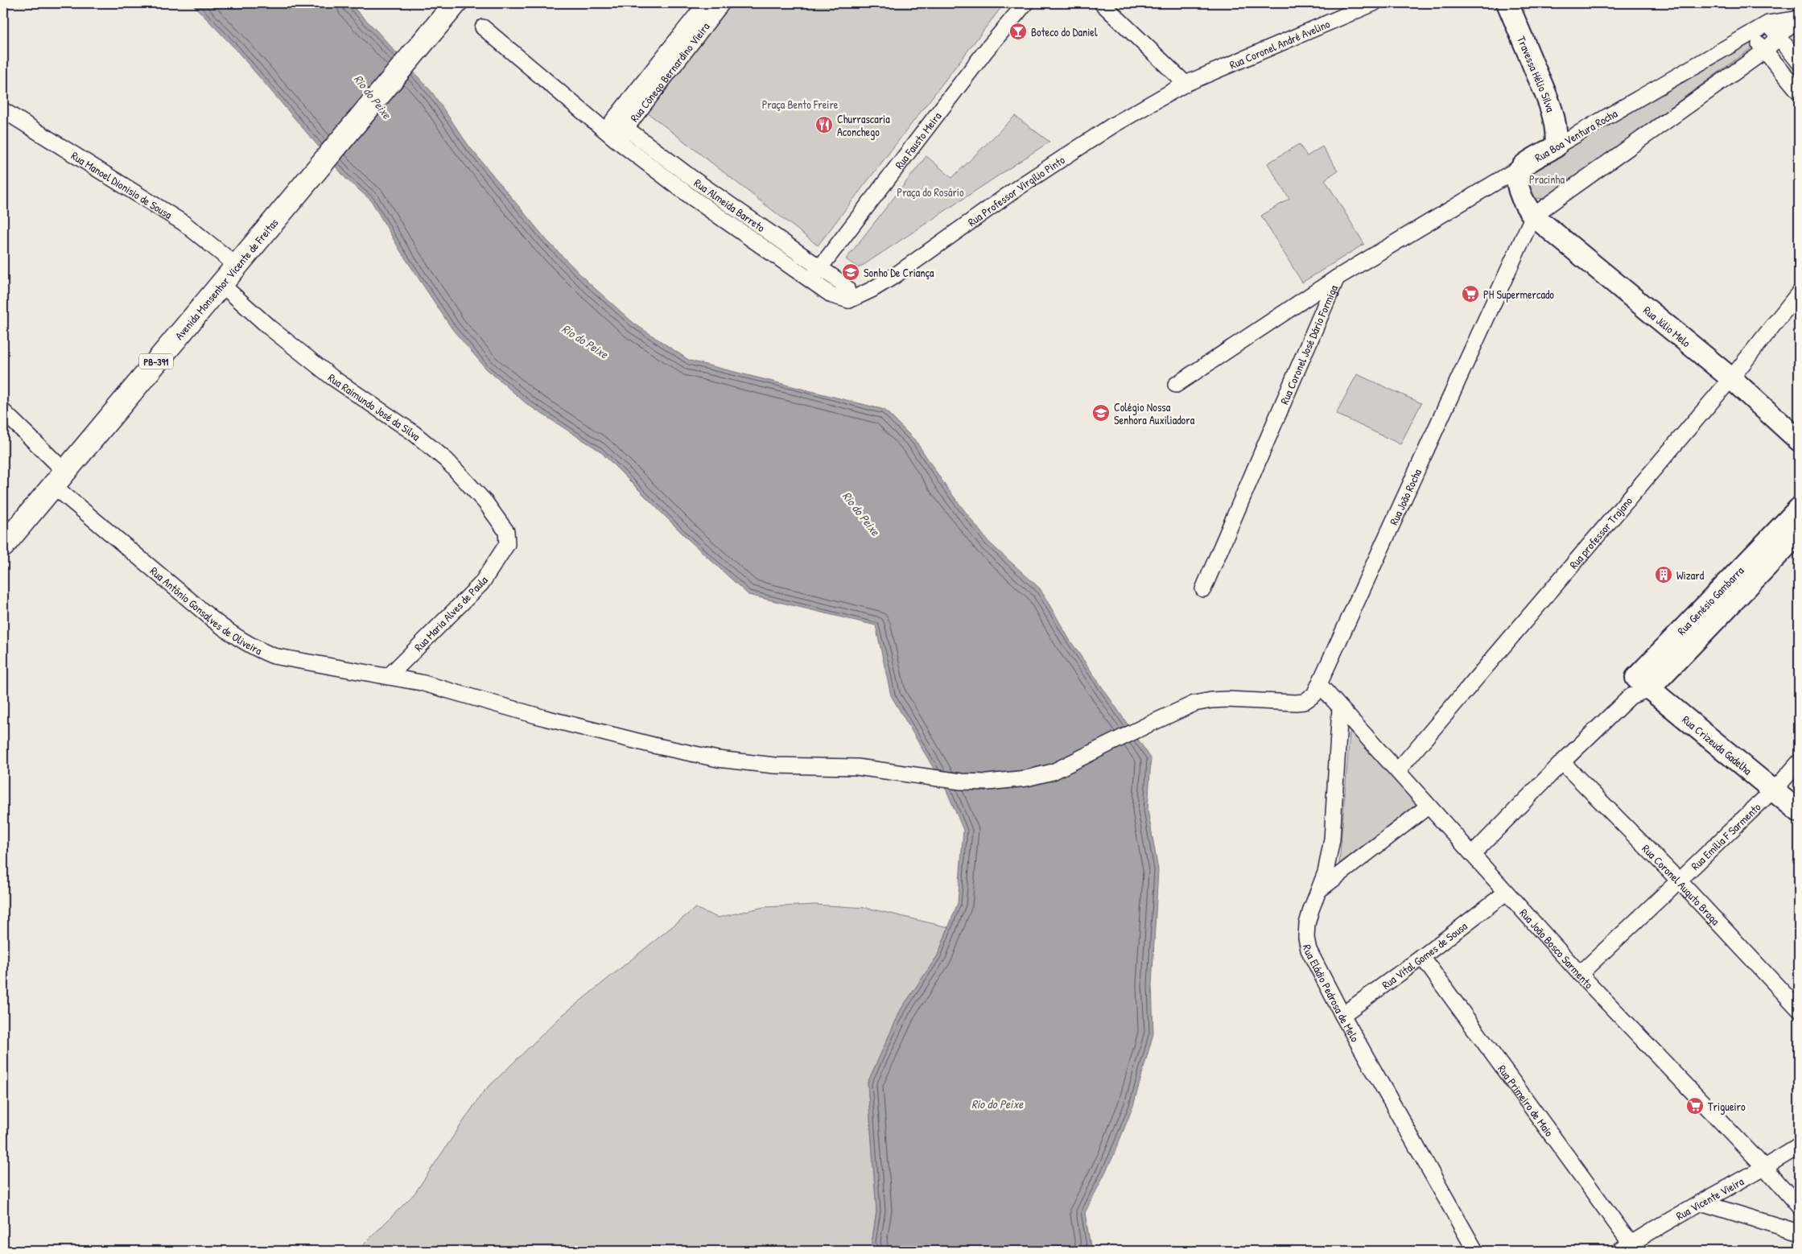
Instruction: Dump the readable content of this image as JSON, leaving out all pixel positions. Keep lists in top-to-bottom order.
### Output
{
  "streets": {
    "main road": ["Avenida Monsenhor Vicente de Freitas", "PB-391"],
    "street": [
      "Rua Coronel André Avelino",
      "Rua Cônego Bernardino Vieira",
      "Travessa Hélio Silva",
      "Rua Boa Ventura Rocha",
      "Rua Fausto Meira",
      "Rua Manoel Dionisio de Sousa",
      "Rua Professor Virgílio Pinto",
      "Rua Almeida Barreto",
      "Rua Júlio Melo",
      "Rua Coronel José Dário Formiga",
      "Rua Raimundo José da Silva",
      "Rua João Rocha",
      "Rua professor Trajano",
      "Rua Genésio Gambarra",
      "Rua Antônio Gonsalves de Oliveira",
      "Rua Maria Alves de Paula",
      "Rua Crizeuda Gadelha",
      "Rua Emília F Sarmento",
      "Rua Coronel Auguto Braga",
      "Rua João Bosco Sarmento",
      "Rua Vital Gomes de Sousa",
      "Rua Eládio Pedrosa de Melo",
      "Rua Primeiro de Maio",
      "Rua Vicente Vieira"
    ]
  },
  "crossings": [
    ["Rua Coronel André Avelino", "Rua Professor Virgílio Pinto"],
    ["Rua Cônego Bernardino Vieira", "Rua Almeida Barreto"],
    ["Travessa Hélio Silva", "Rua Boa Ventura Rocha"],
    ["Rua Boa Ventura Rocha", "Rua Júlio Melo"],
    ["Rua Boa Ventura Rocha", "Rua Coronel José Dário Formiga"],
    ["Rua Boa Ventura Rocha", "Rua João Rocha"],
    ["Rua Fausto Meira", "Rua Almeida Barreto"],
    ["Rua Manoel Dionisio de Sousa", "Avenida Monsenhor Vicente de Freitas"],
    ["Rua Professor Virgílio Pinto", "Rua Almeida Barreto"],
    ["Avenida Monsenhor Vicente de Freitas", "Rua Raimundo José da Silva"],
    ["Avenida Monsenhor Vicente de Freitas", "Rua Antônio Gonsalves de Oliveira"],
    ["Rua Júlio Melo", "Rua João Rocha"],
    ["Rua Júlio Melo", "Rua professor Trajano"],
    ["Rua Raimundo José da Silva", "Rua Maria Alves de Paula"],
    ["Rua João Rocha", "Rua Antônio Gonsalves de Oliveira"],
    ["Rua João Rocha", "Rua João Bosco Sarmento"],
    ["Rua professor Trajano", "Rua João Bosco Sarmento"],
    ["Rua Genésio Gambarra", "Rua Crizeuda Gadelha"],
    ["Rua Genésio Gambarra", "Rua Coronel Auguto Braga"],
    ["Rua Genésio Gambarra", "Rua João Bosco Sarmento"],
    ["Rua Antônio Gonsalves de Oliveira", "Rua Maria Alves de Paula"],
    ["Rua Crizeuda Gadelha", "Rua Emília F Sarmento"],
    ["Rua Emília F Sarmento", "Rua Coronel Auguto Braga"],
    ["Rua Emília F Sarmento", "Rua João Bosco Sarmento"],
    ["Rua João Bosco Sarmento", "Rua Vital Gomes de Sousa"],
    ["Rua João Bosco Sarmento", "Rua Eládio Pedrosa de Melo"],
    ["Rua João Bosco Sarmento", "Rua Vicente Vieira"],
    ["Rua Vital Gomes de Sousa", "Rua Eládio Pedrosa de Melo"],
    ["Rua Vital Gomes de Sousa", "Rua Primeiro de Maio"],
    ["Rua Primeiro de Maio", "Rua Vicente Vieira"]
  ],
  "water": ["Rio do Peixe"],
  "parks": ["Praça Bento Freire", "Pracinha", "Praça do Rosário"],
  "places": {
    "bar": ["Boteco do Daniel"],
    "restaurant": ["Churrascaria Aconchego"],
    "school or university": ["Sonho De Criança", "Colégio Nossa Senhora Auxiliadora"],
    "supermarket": ["PH Supermercado", "Trigueiro"],
    "building": ["Wizard"]
  }
}
